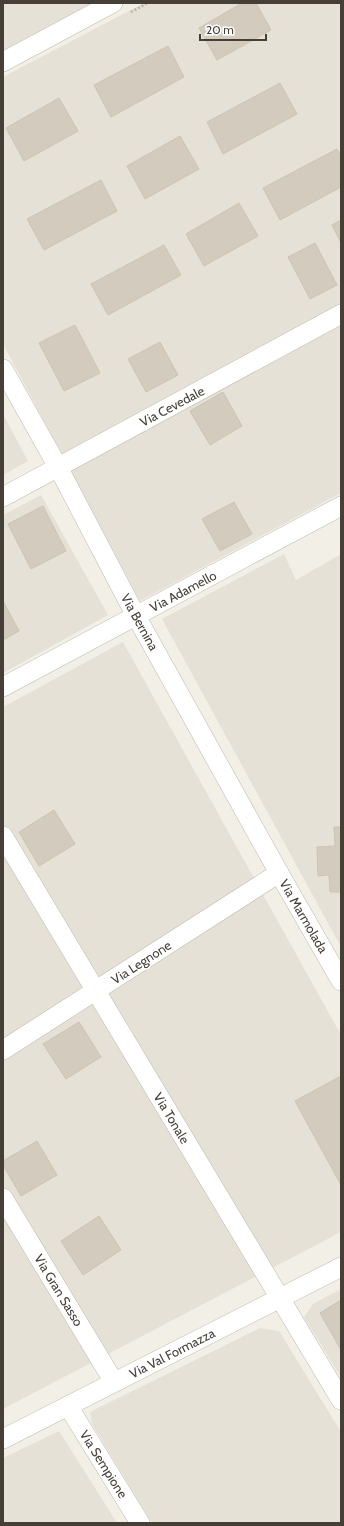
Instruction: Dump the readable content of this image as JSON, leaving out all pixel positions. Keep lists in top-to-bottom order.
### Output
{
  "streets": {
    "street": [
      "Via Cevedale",
      "Via Adamello",
      "Via Bernina",
      "Via Marmolada",
      "Via Legnone",
      "Via Tonale",
      "Via Gran Sasso",
      "Via Val Formazza",
      "Via Sempione"
    ]
  },
  "crossings": [
    ["Via Cevedale", "Via Bernina"],
    ["Via Adamello", "Via Bernina"],
    ["Via Bernina", "Via Marmolada"],
    ["Via Bernina", "Via Legnone"],
    ["Via Marmolada", "Via Legnone"],
    ["Via Legnone", "Via Tonale"],
    ["Via Tonale", "Via Val Formazza"],
    ["Via Gran Sasso", "Via Val Formazza"],
    ["Via Val Formazza", "Via Sempione"]
  ],
  "scale_bar": "20 m"
}
